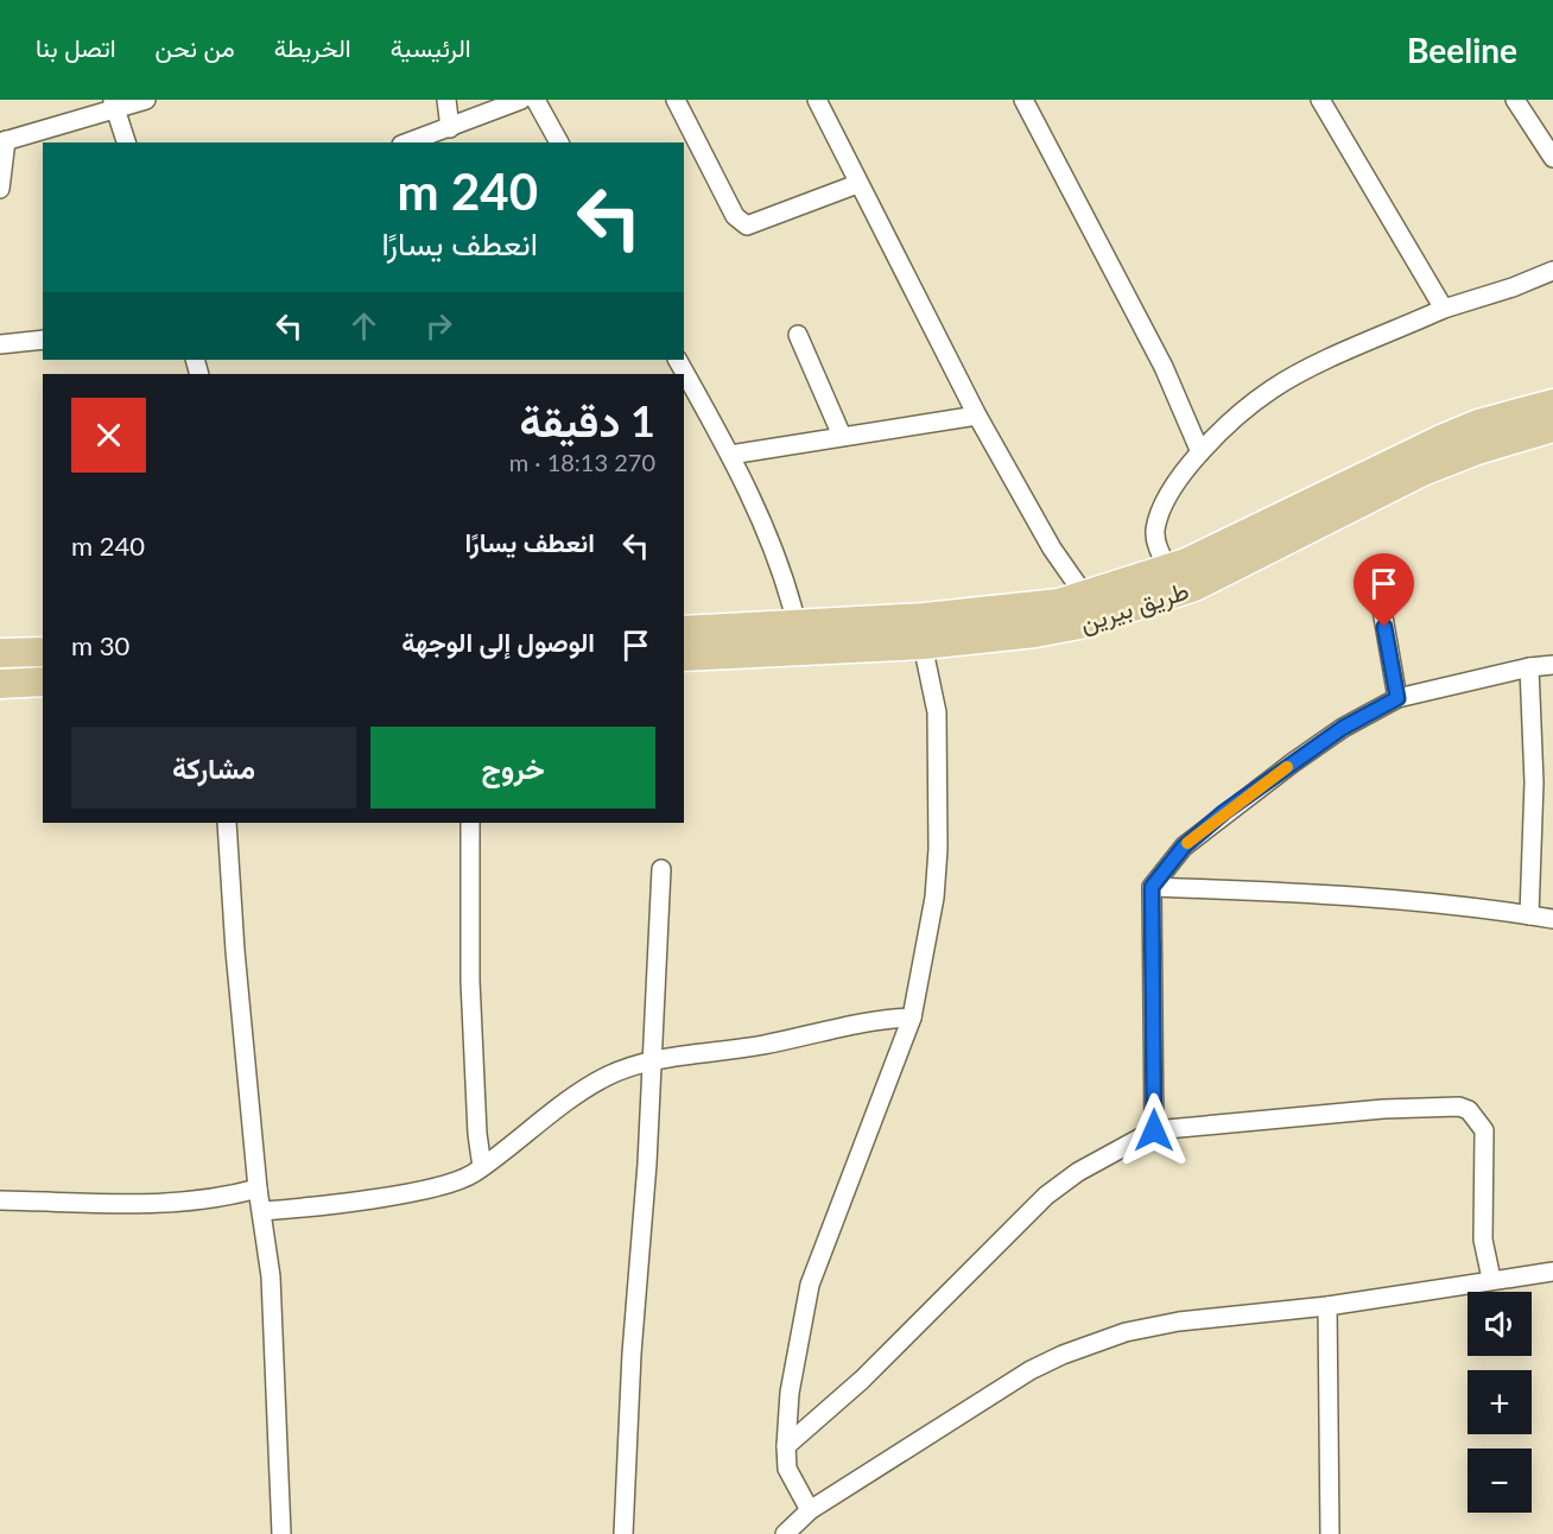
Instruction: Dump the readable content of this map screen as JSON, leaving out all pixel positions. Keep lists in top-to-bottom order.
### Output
{
  "streets": {
    "main road": ["طريق بيرين"]
  },
  "page": {
    "header": "Beeline",
    "nav": [
      "الرئيسية",
      "الخريطة",
      "من نحن",
      "اتصل بنا"
    ],
    "turn": ["240 m", "انعطف يسارًا"],
    "heading": ["1 دقيقة", "270 m · 18:13"],
    "list": [
      {
        "name": "انعطف يسارًا",
        "value": "240 m"
      },
      {
        "name": "الوصول إلى الوجهة",
        "value": "30 m"
      }
    ],
    "buttons": ["خروج", "مشاركة"],
    "map_buttons": ["+", "−"]
  }
}
